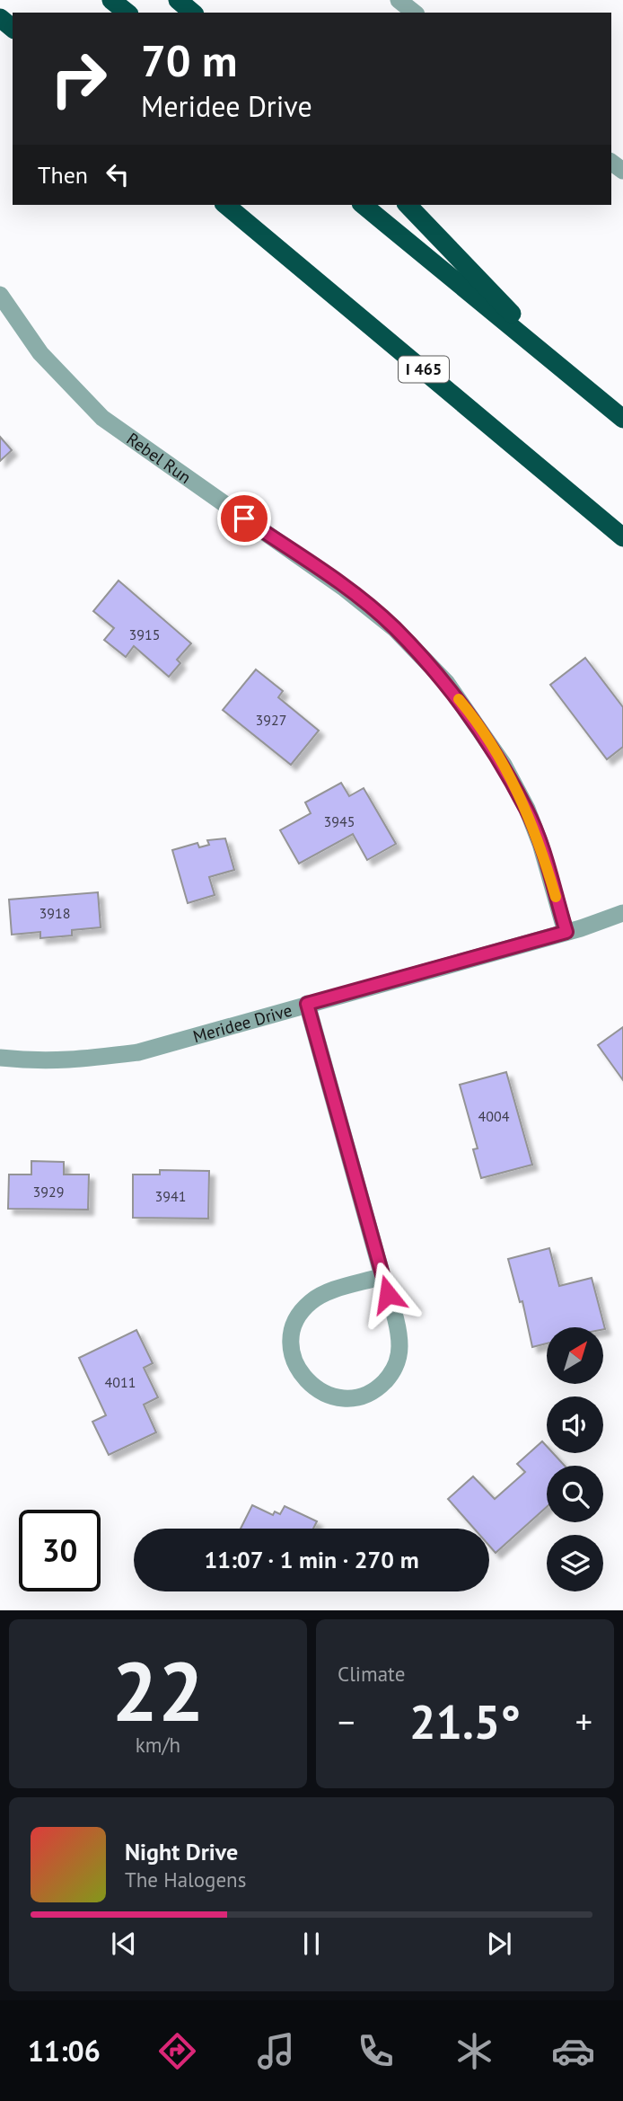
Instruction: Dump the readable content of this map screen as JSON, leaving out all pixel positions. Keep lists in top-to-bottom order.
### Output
{
  "streets": {
    "highway": ["I 465"],
    "street": ["Rebel Run", "Meridee Drive"]
  },
  "crossings": [
    ["Rebel Run", "Meridee Drive"]
  ],
  "house_numbers": [
    "3915",
    "3927",
    "3945",
    "3918",
    "4004",
    "3929",
    "3941",
    "4011"
  ],
  "north": "top right",
  "page": {
    "turn": ["70 m", "Meridee Drive"],
    "then": "Then",
    "limit": "30",
    "trip": "11:07 · 1 min · 270 m",
    "tile": [
      ["22", "km/h"],
      "Climate"
    ],
    "heat": ["−", "21.5°", "+"],
    "song": ["Night Drive", "The Halogens"],
    "tabs": "11:06"
  }
}
